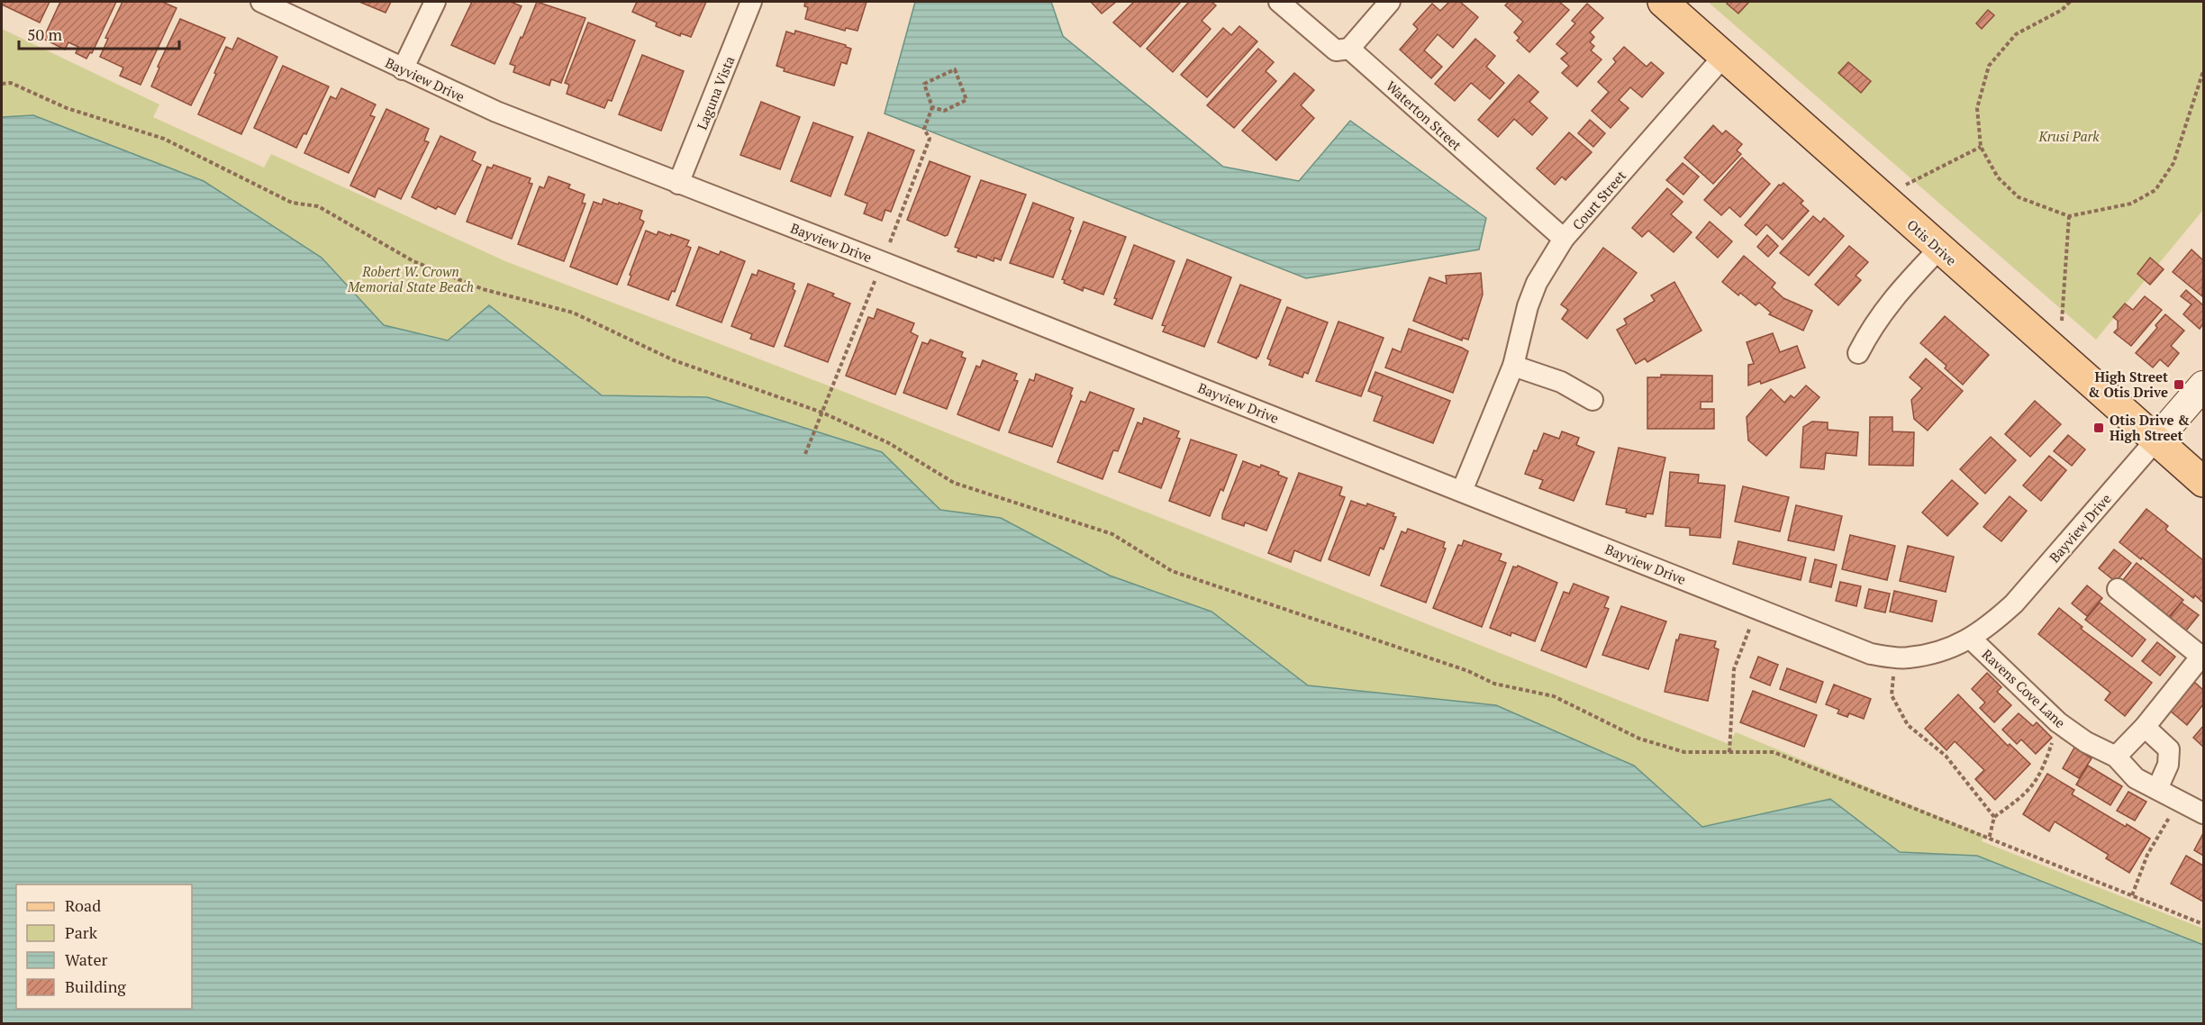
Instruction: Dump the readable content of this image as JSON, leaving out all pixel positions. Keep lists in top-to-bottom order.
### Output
{
  "streets": {
    "main road": ["Otis Drive"],
    "street": [
      "Bayview Drive",
      "Laguna Vista",
      "Waterton Street",
      "Court Street",
      "Ravens Cove Lane"
    ]
  },
  "crossings": [
    ["Bayview Drive", "Laguna Vista"],
    ["Bayview Drive", "Court Street"],
    ["Bayview Drive", "Otis Drive"],
    ["Bayview Drive", "Ravens Cove Lane"],
    ["Waterton Street", "Court Street"],
    ["Court Street", "Otis Drive"]
  ],
  "parks": ["Krusi Park", "Robert W. Crown Memorial State Beach"],
  "places": {
    "transit": ["High Street & Otis Drive", "Otis Drive & High Street"]
  },
  "legend": [
    "Road",
    "Park",
    "Water",
    "Building"
  ],
  "scale_bar": "50 m"
}
